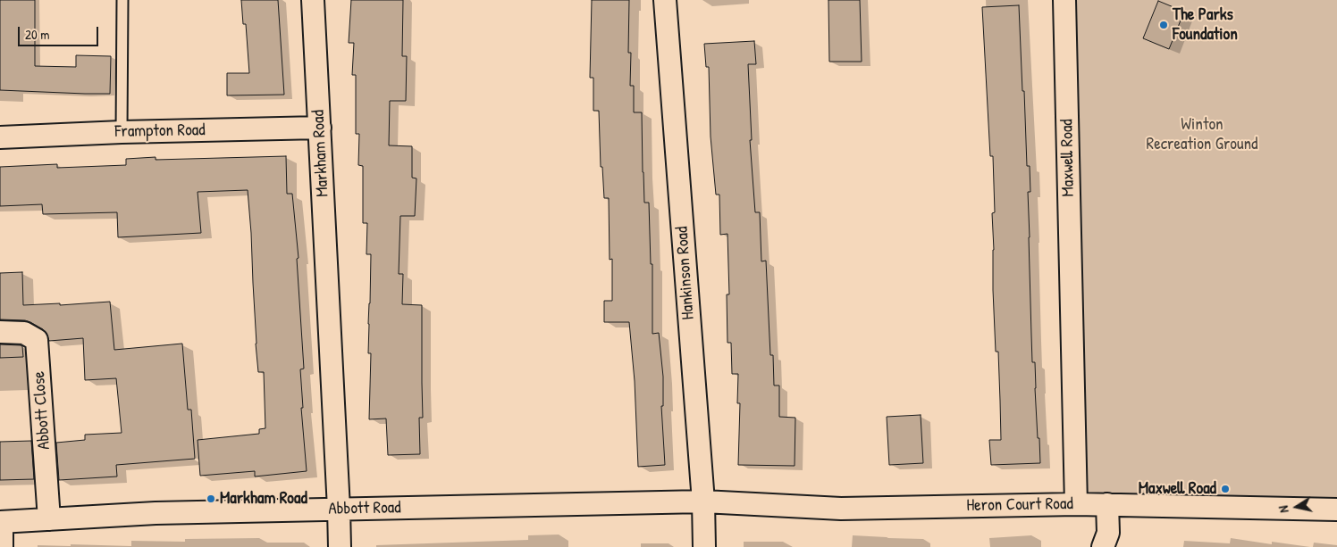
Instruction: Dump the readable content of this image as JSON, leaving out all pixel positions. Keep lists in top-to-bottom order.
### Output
{
  "streets": {
    "street": [
      "Frampton Road",
      "Markham Road",
      "Maxwell Road",
      "Hankinson Road",
      "Abbott Close",
      "Heron Court Road",
      "Abbott Road"
    ]
  },
  "crossings": [
    ["Frampton Road", "Markham Road"],
    ["Markham Road", "Abbott Road"],
    ["Maxwell Road", "Heron Court Road"],
    ["Hankinson Road", "Heron Court Road"],
    ["Hankinson Road", "Abbott Road"],
    ["Abbott Close", "Abbott Road"],
    ["Heron Court Road", "Abbott Road"]
  ],
  "parks": ["Winton Recreation Ground"],
  "places": ["The Parks Foundation", "Maxwell Road", "Markham Road"],
  "scale_bar": "20 m",
  "north": "left"
}
